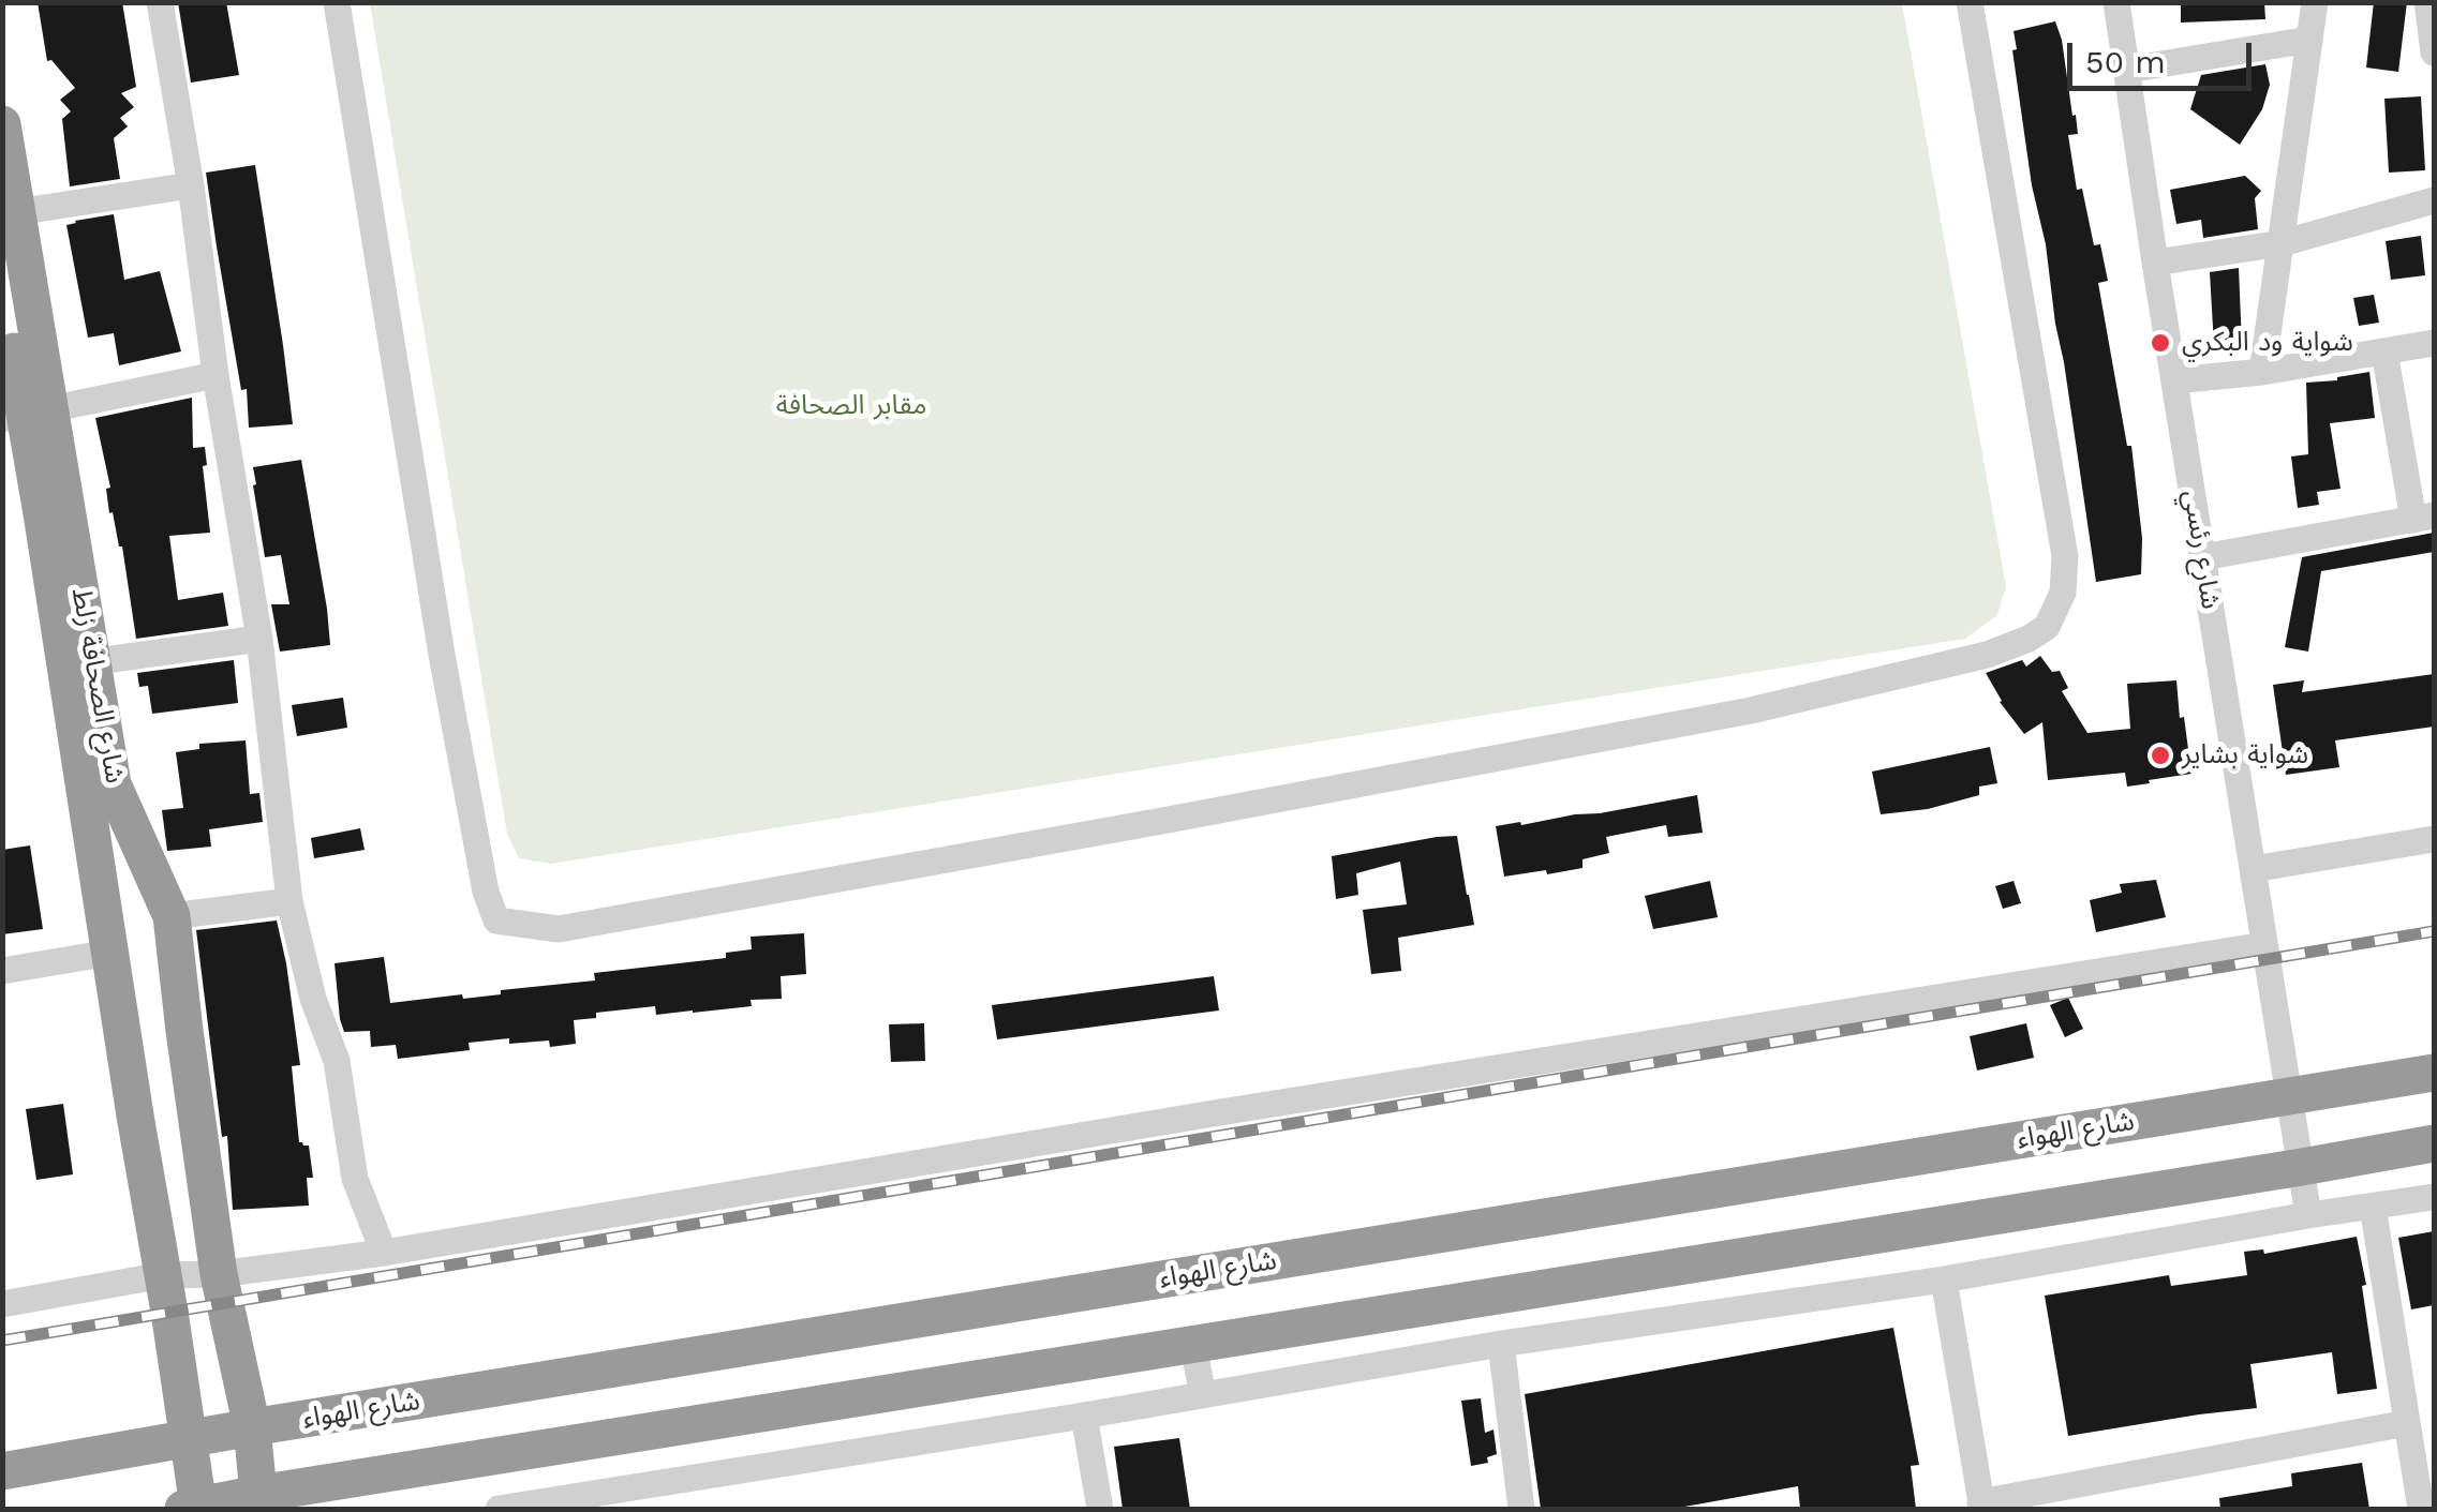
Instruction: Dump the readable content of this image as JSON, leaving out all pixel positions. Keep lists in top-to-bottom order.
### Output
{
  "streets": {
    "highway": ["شارع الصحافة زلط", "شارع الهواء"],
    "street": ["شارع رئسي"]
  },
  "crossings": [
    ["شارع رئسي", "شارع الهواء"],
    ["شارع الصحافة زلط", "شارع الهواء"]
  ],
  "parks": ["مقابر الصحافة"],
  "places": ["شواية ود البكري", "شواية بشاير"],
  "scale_bar": "50 m"
}
